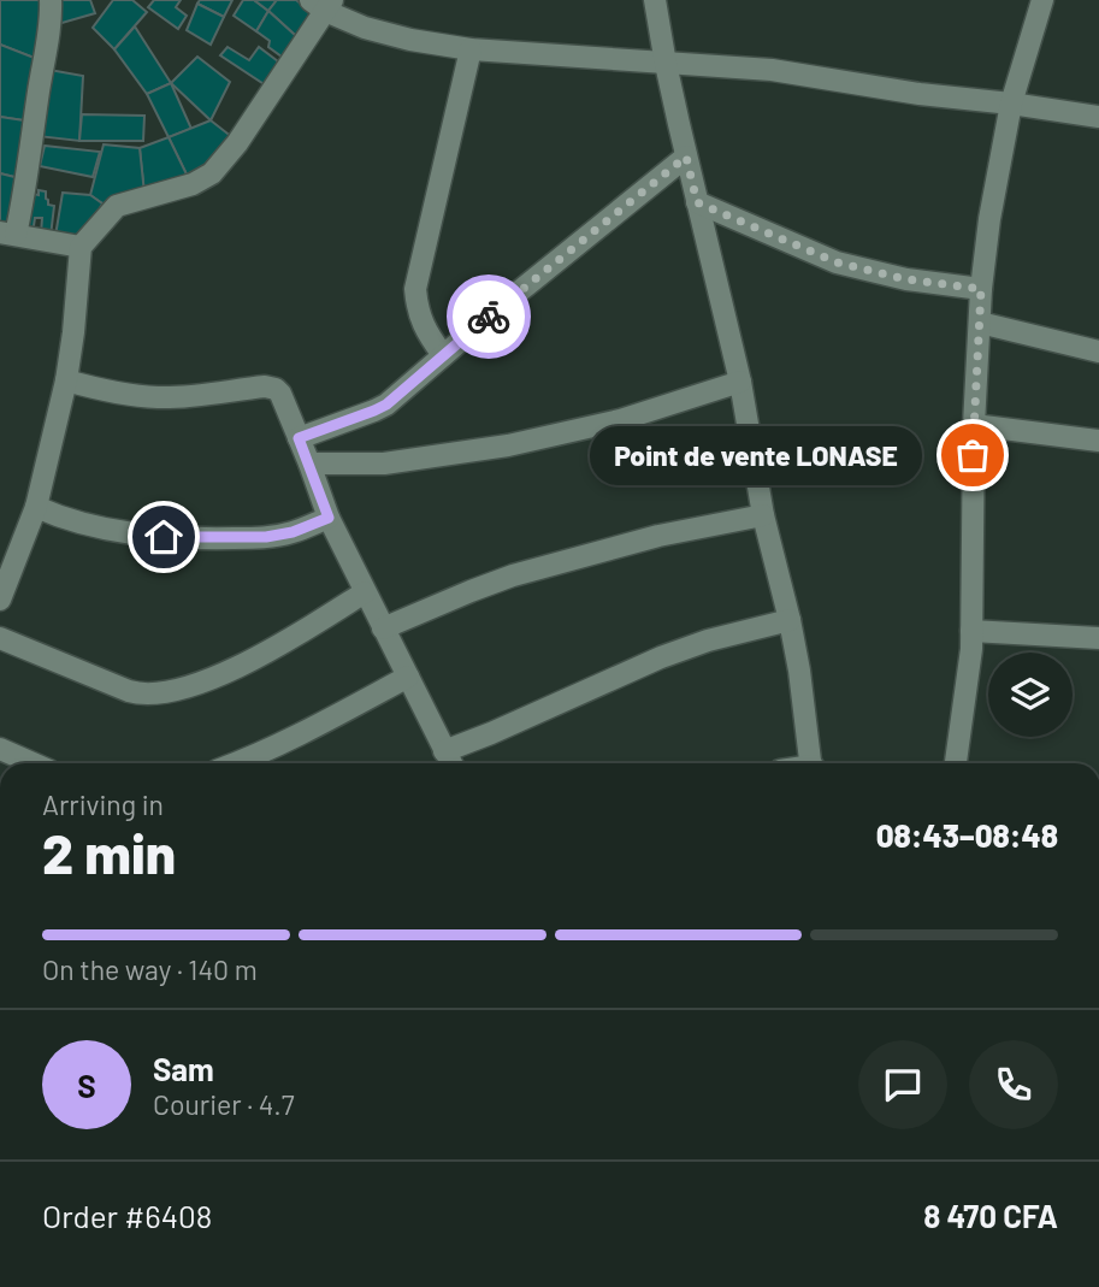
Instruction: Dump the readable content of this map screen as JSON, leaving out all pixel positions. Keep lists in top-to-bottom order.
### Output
{
  "places": ["Point de vente LONASE"],
  "page": {
    "bubble": "Point de vente LONASE",
    "heading": ["2 min", "Arriving in", "08:43–08:48"],
    "panel": [
      "Sam",
      "Courier · 4.7",
      "Order #6408",
      "8 470 CFA"
    ],
    "bar": "On the way · 140 m",
    "round": "S"
  }
}
